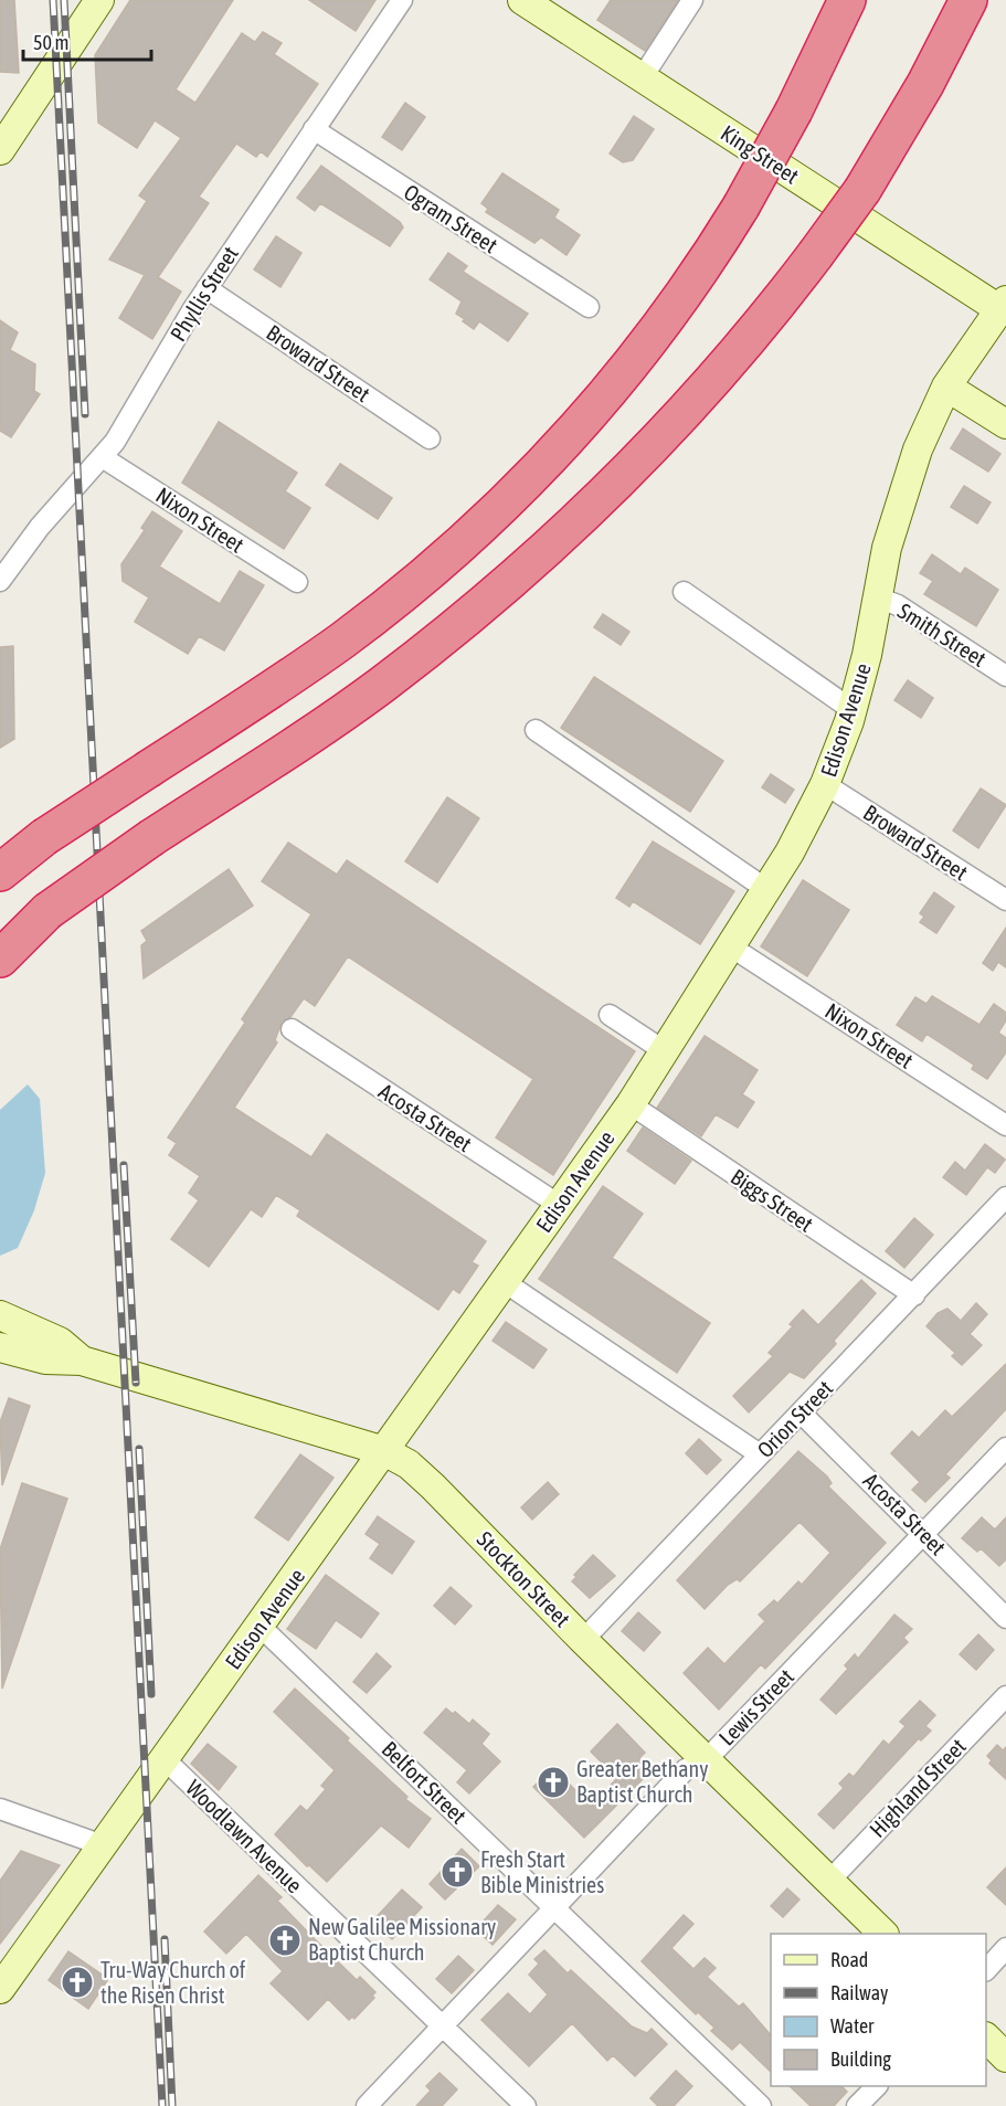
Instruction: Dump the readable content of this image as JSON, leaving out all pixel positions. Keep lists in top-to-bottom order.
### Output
{
  "streets": {
    "main road": ["King Street", "Edison Avenue", "Stockton Street"],
    "street": [
      "Ogram Street",
      "Phyllis Street",
      "Broward Street",
      "Nixon Street",
      "Smith Street",
      "Acosta Street",
      "Biggs Street",
      "Orion Street",
      "Lewis Street",
      "Belfort Street",
      "Highland Street",
      "Woodlawn Avenue"
    ]
  },
  "crossings": [
    ["King Street", "Edison Avenue"],
    ["Ogram Street", "Phyllis Street"],
    ["Phyllis Street", "Broward Street"],
    ["Phyllis Street", "Nixon Street"],
    ["Broward Street", "Edison Avenue"],
    ["Nixon Street", "Edison Avenue"],
    ["Smith Street", "Edison Avenue"],
    ["Edison Avenue", "Acosta Street"],
    ["Edison Avenue", "Biggs Street"],
    ["Edison Avenue", "Stockton Street"],
    ["Edison Avenue", "Belfort Street"],
    ["Edison Avenue", "Woodlawn Avenue"],
    ["Acosta Street", "Orion Street"],
    ["Acosta Street", "Lewis Street"],
    ["Biggs Street", "Orion Street"],
    ["Orion Street", "Stockton Street"],
    ["Stockton Street", "Lewis Street"],
    ["Stockton Street", "Highland Street"],
    ["Lewis Street", "Belfort Street"],
    ["Lewis Street", "Woodlawn Avenue"]
  ],
  "places": {
    "church": [
      "Greater Bethany Baptist Church",
      "Fresh Start Bible Ministries",
      "New Galilee Missionary Baptist Church",
      "Tru-Way Church of the Risen Christ"
    ]
  },
  "legend": [
    "Road",
    "Railway",
    "Water",
    "Building"
  ],
  "scale_bar": "50 m"
}
